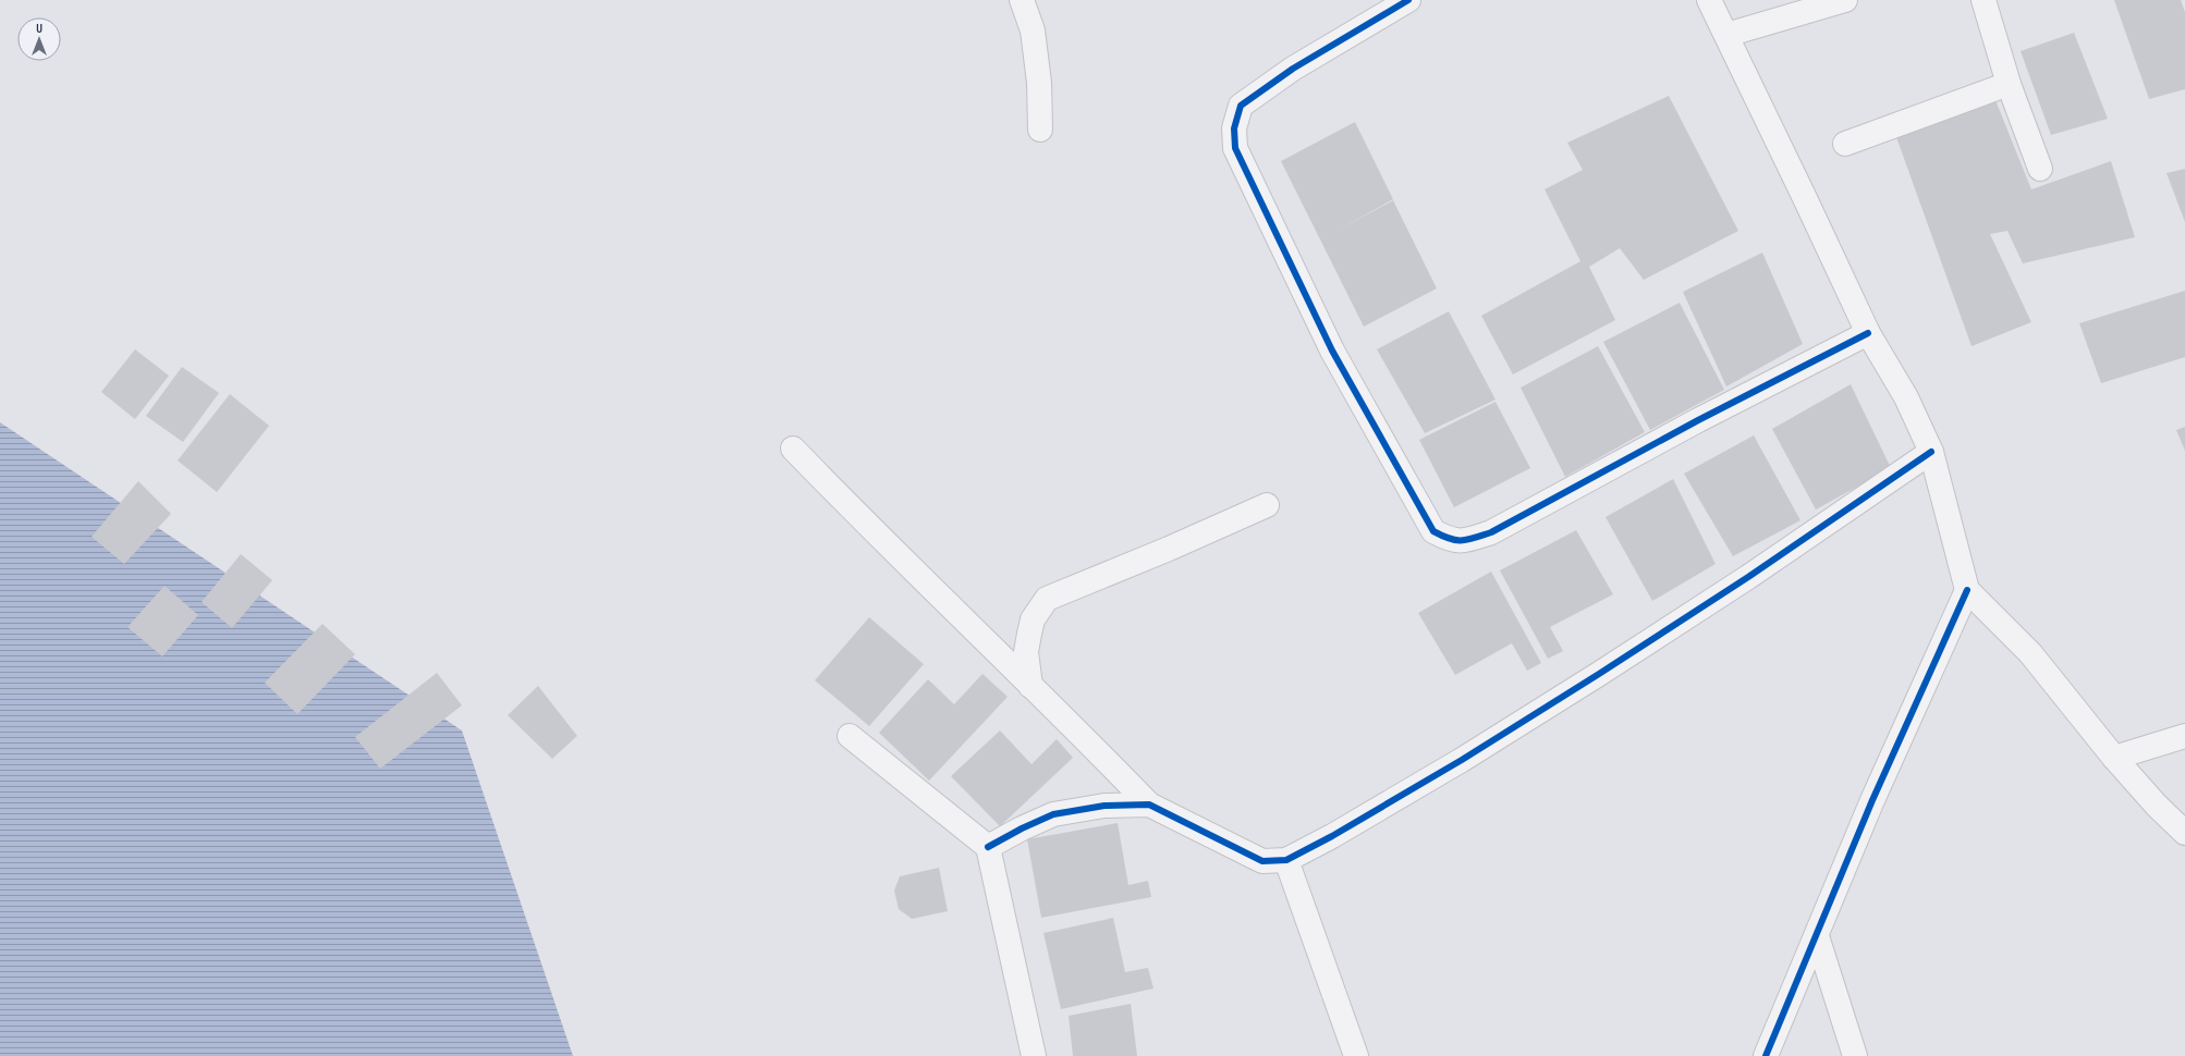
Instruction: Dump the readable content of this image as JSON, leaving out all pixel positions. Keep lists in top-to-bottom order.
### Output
{
  "north": "top"
}
